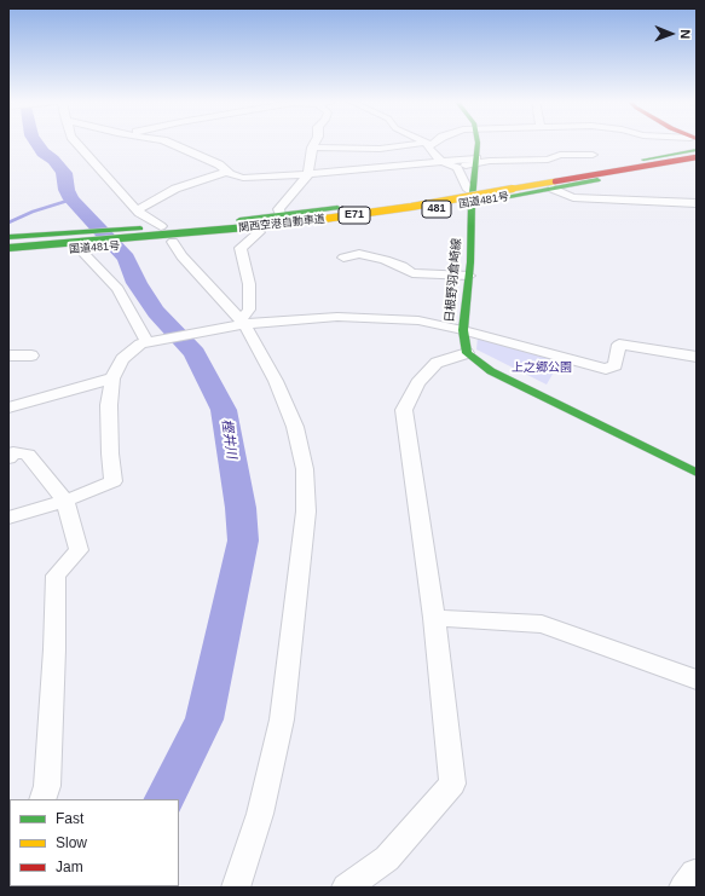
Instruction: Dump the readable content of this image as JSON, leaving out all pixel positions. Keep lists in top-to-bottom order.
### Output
{
  "streets": {
    "main road": [
      "国道481号",
      "481",
      "E71",
      "関西空港自動車道",
      "日根野羽倉崎線"
    ]
  },
  "crossings": [
    ["国道481号", "関西空港自動車道"],
    ["国道481号", "日根野羽倉崎線"]
  ],
  "water": ["樫井川"],
  "parks": ["上之郷公園"],
  "legend": ["Fast", "Slow", "Jam"],
  "north": "right"
}
